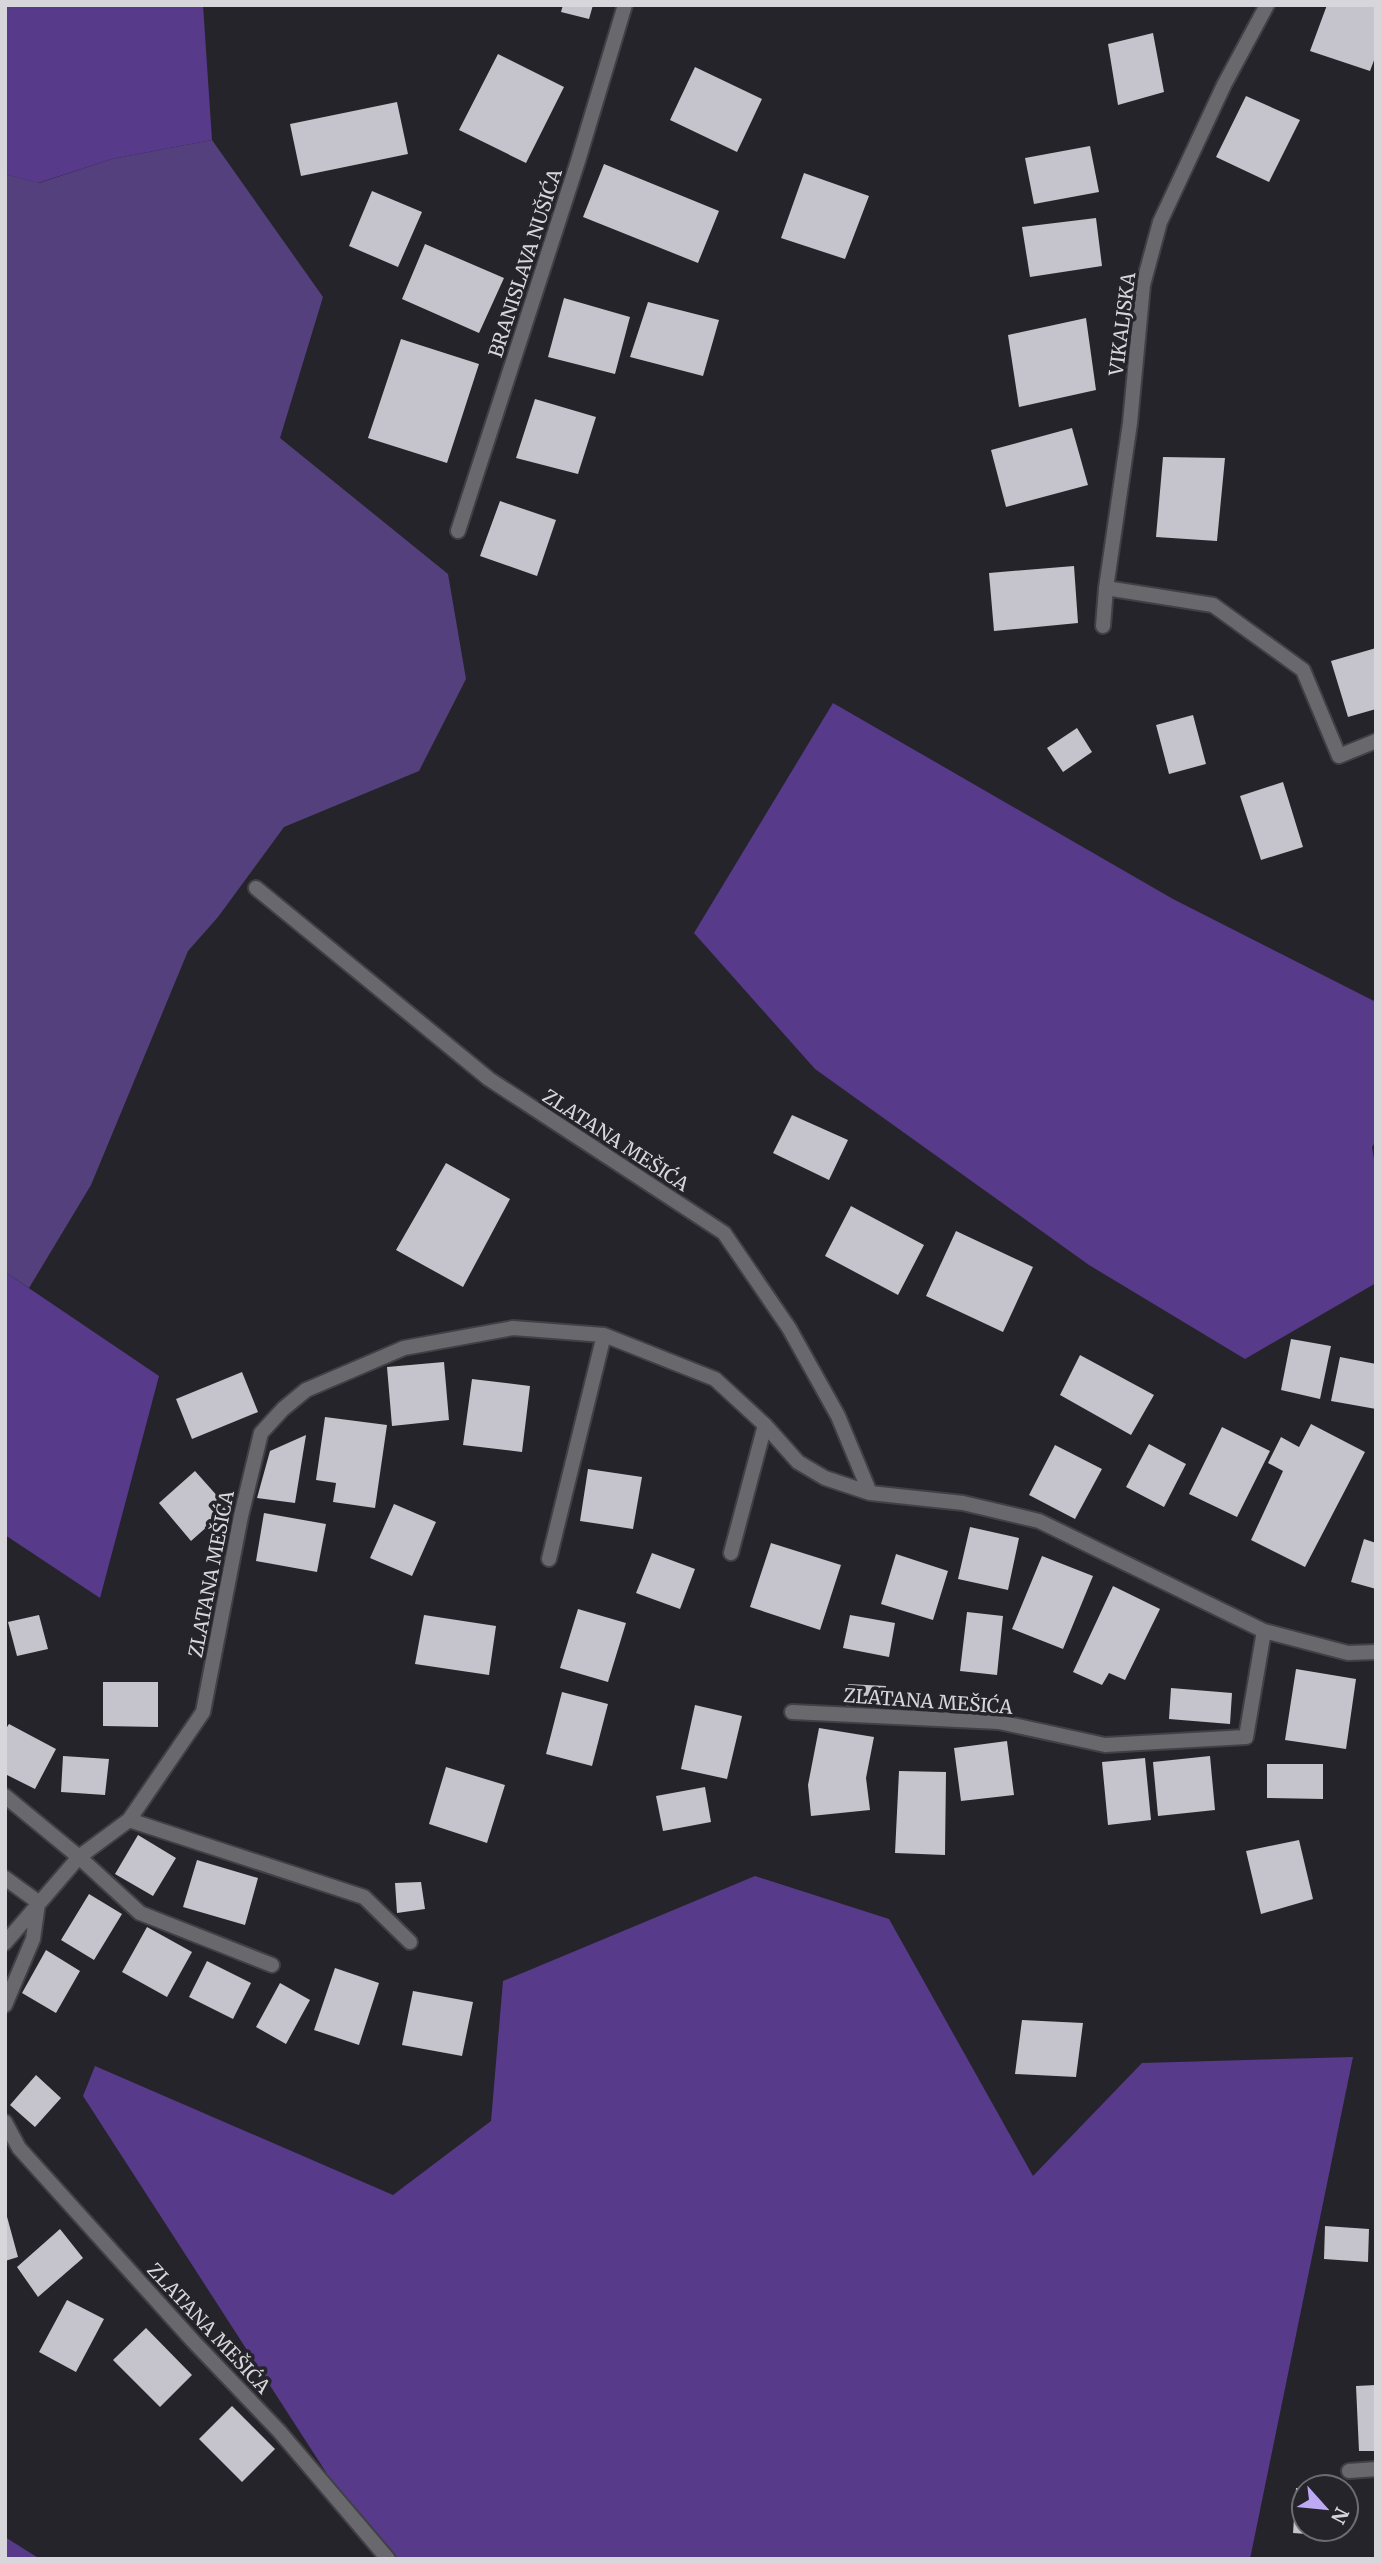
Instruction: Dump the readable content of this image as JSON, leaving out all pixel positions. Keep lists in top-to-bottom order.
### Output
{
  "streets": {
    "street": ["BRANISLAVA NUŠIĆA", "VIKALJSKA", "ZLATANA MEŠIĆA"]
  },
  "north": "bottom right"
}
